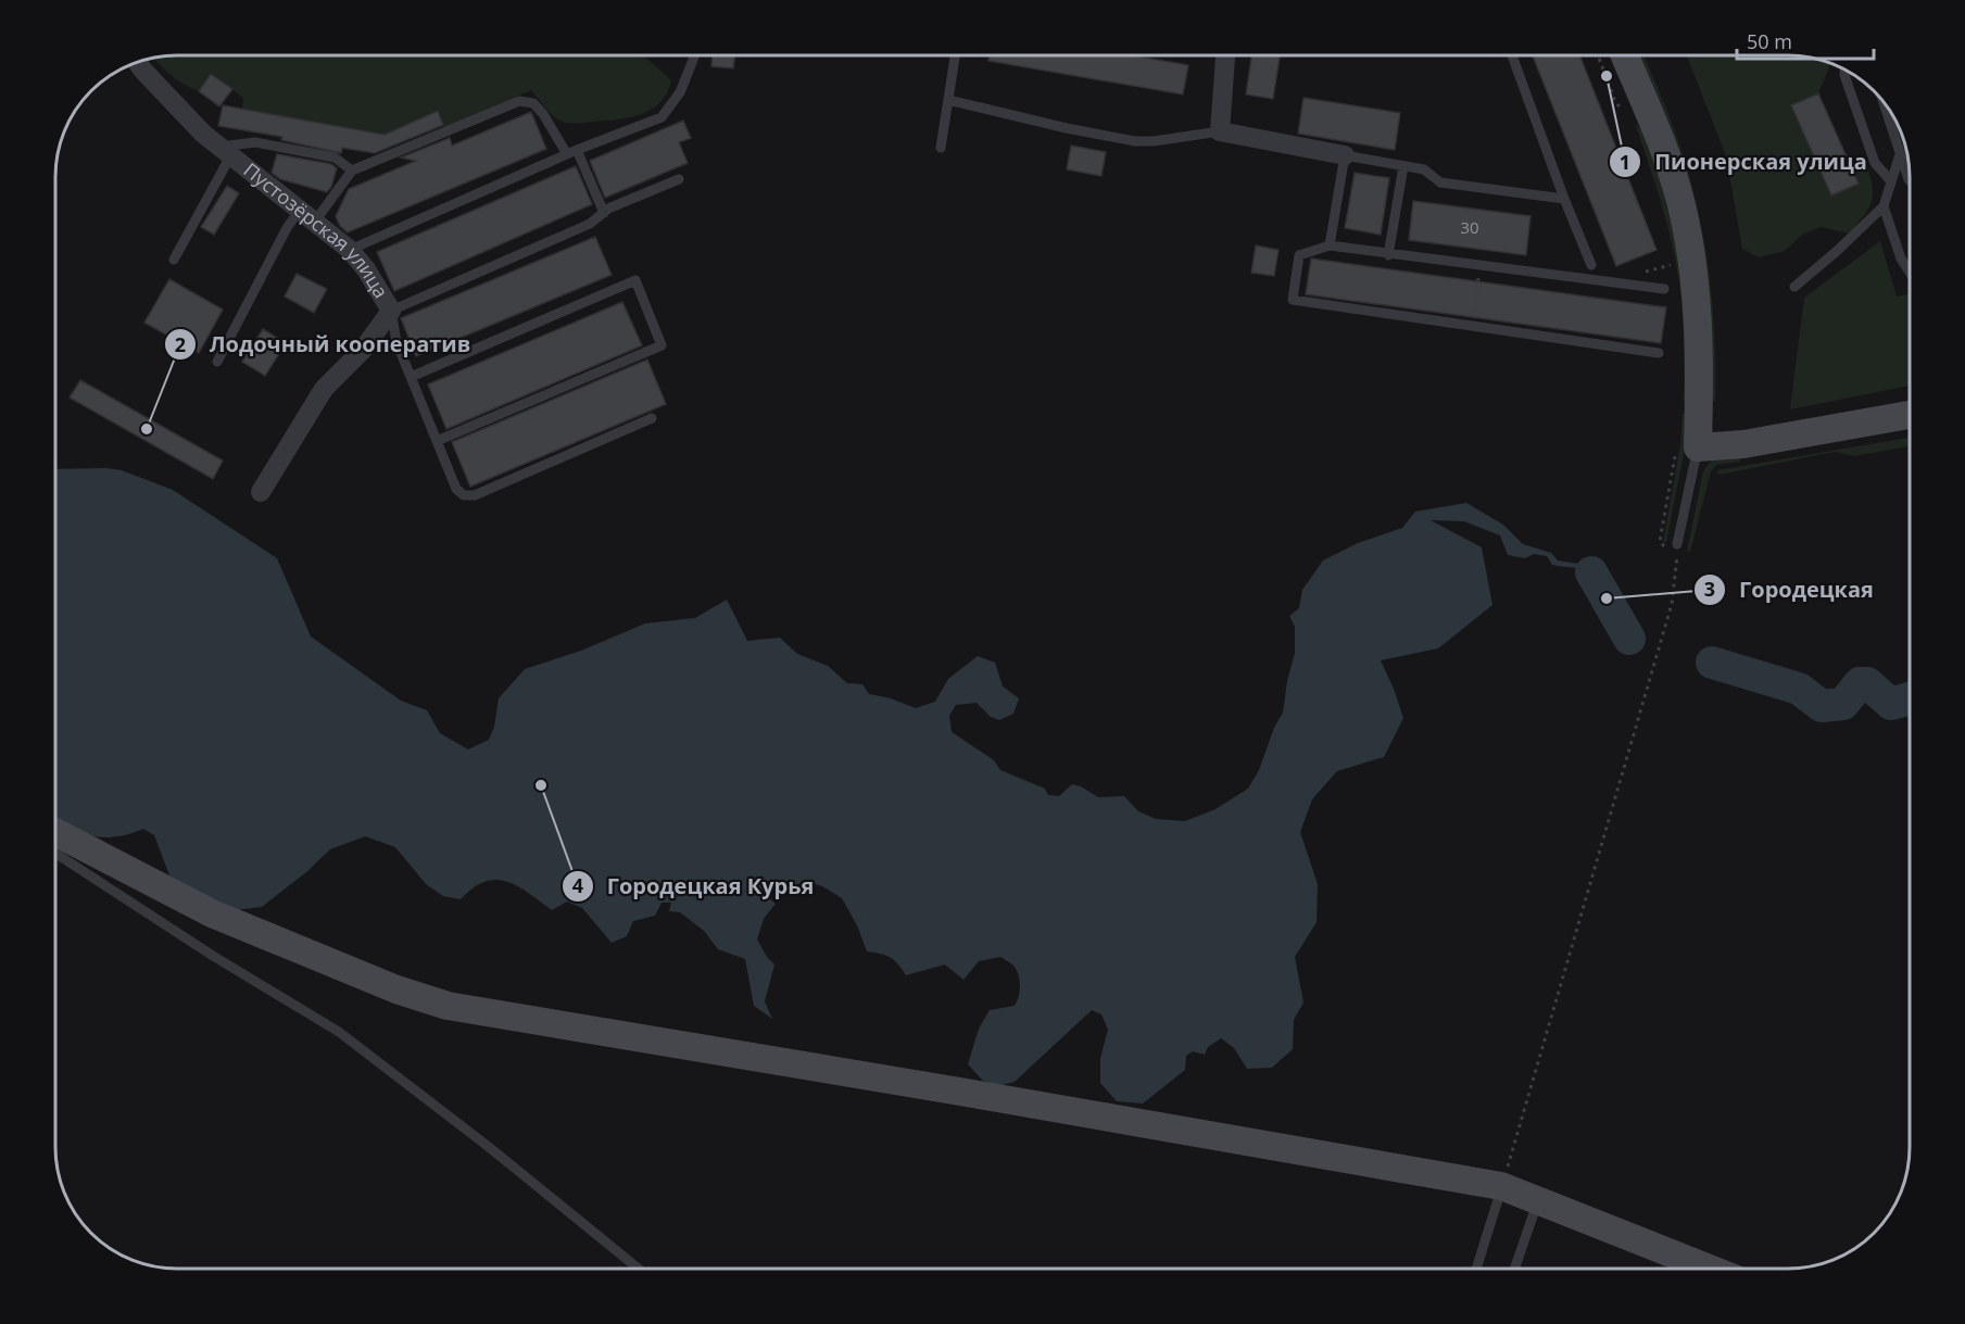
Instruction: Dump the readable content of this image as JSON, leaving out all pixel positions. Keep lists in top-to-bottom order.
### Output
{
  "streets": {
    "street": ["Пустозёрская улица"]
  },
  "places": [
    "Пионерская улица",
    "Лодочный кооператив",
    "Городецкая",
    "Городецкая Курья"
  ],
  "house_numbers": ["30"],
  "scale_bar": "50 m"
}
